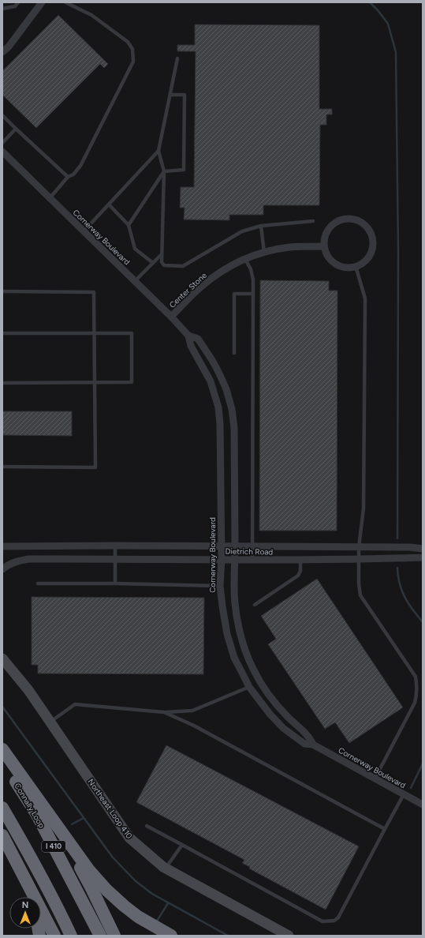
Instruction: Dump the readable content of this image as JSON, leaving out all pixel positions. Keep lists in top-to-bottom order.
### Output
{
  "streets": {
    "highway": ["Connally Loop", "I 410"],
    "main road": ["Northeast Loop 410"],
    "street": ["Cornerway Boulevard", "Center Stone", "Dietrich Road"]
  },
  "crossings": [
    ["Cornerway Boulevard", "Center Stone"],
    ["Cornerway Boulevard", "Dietrich Road"]
  ],
  "north": "top"
}
